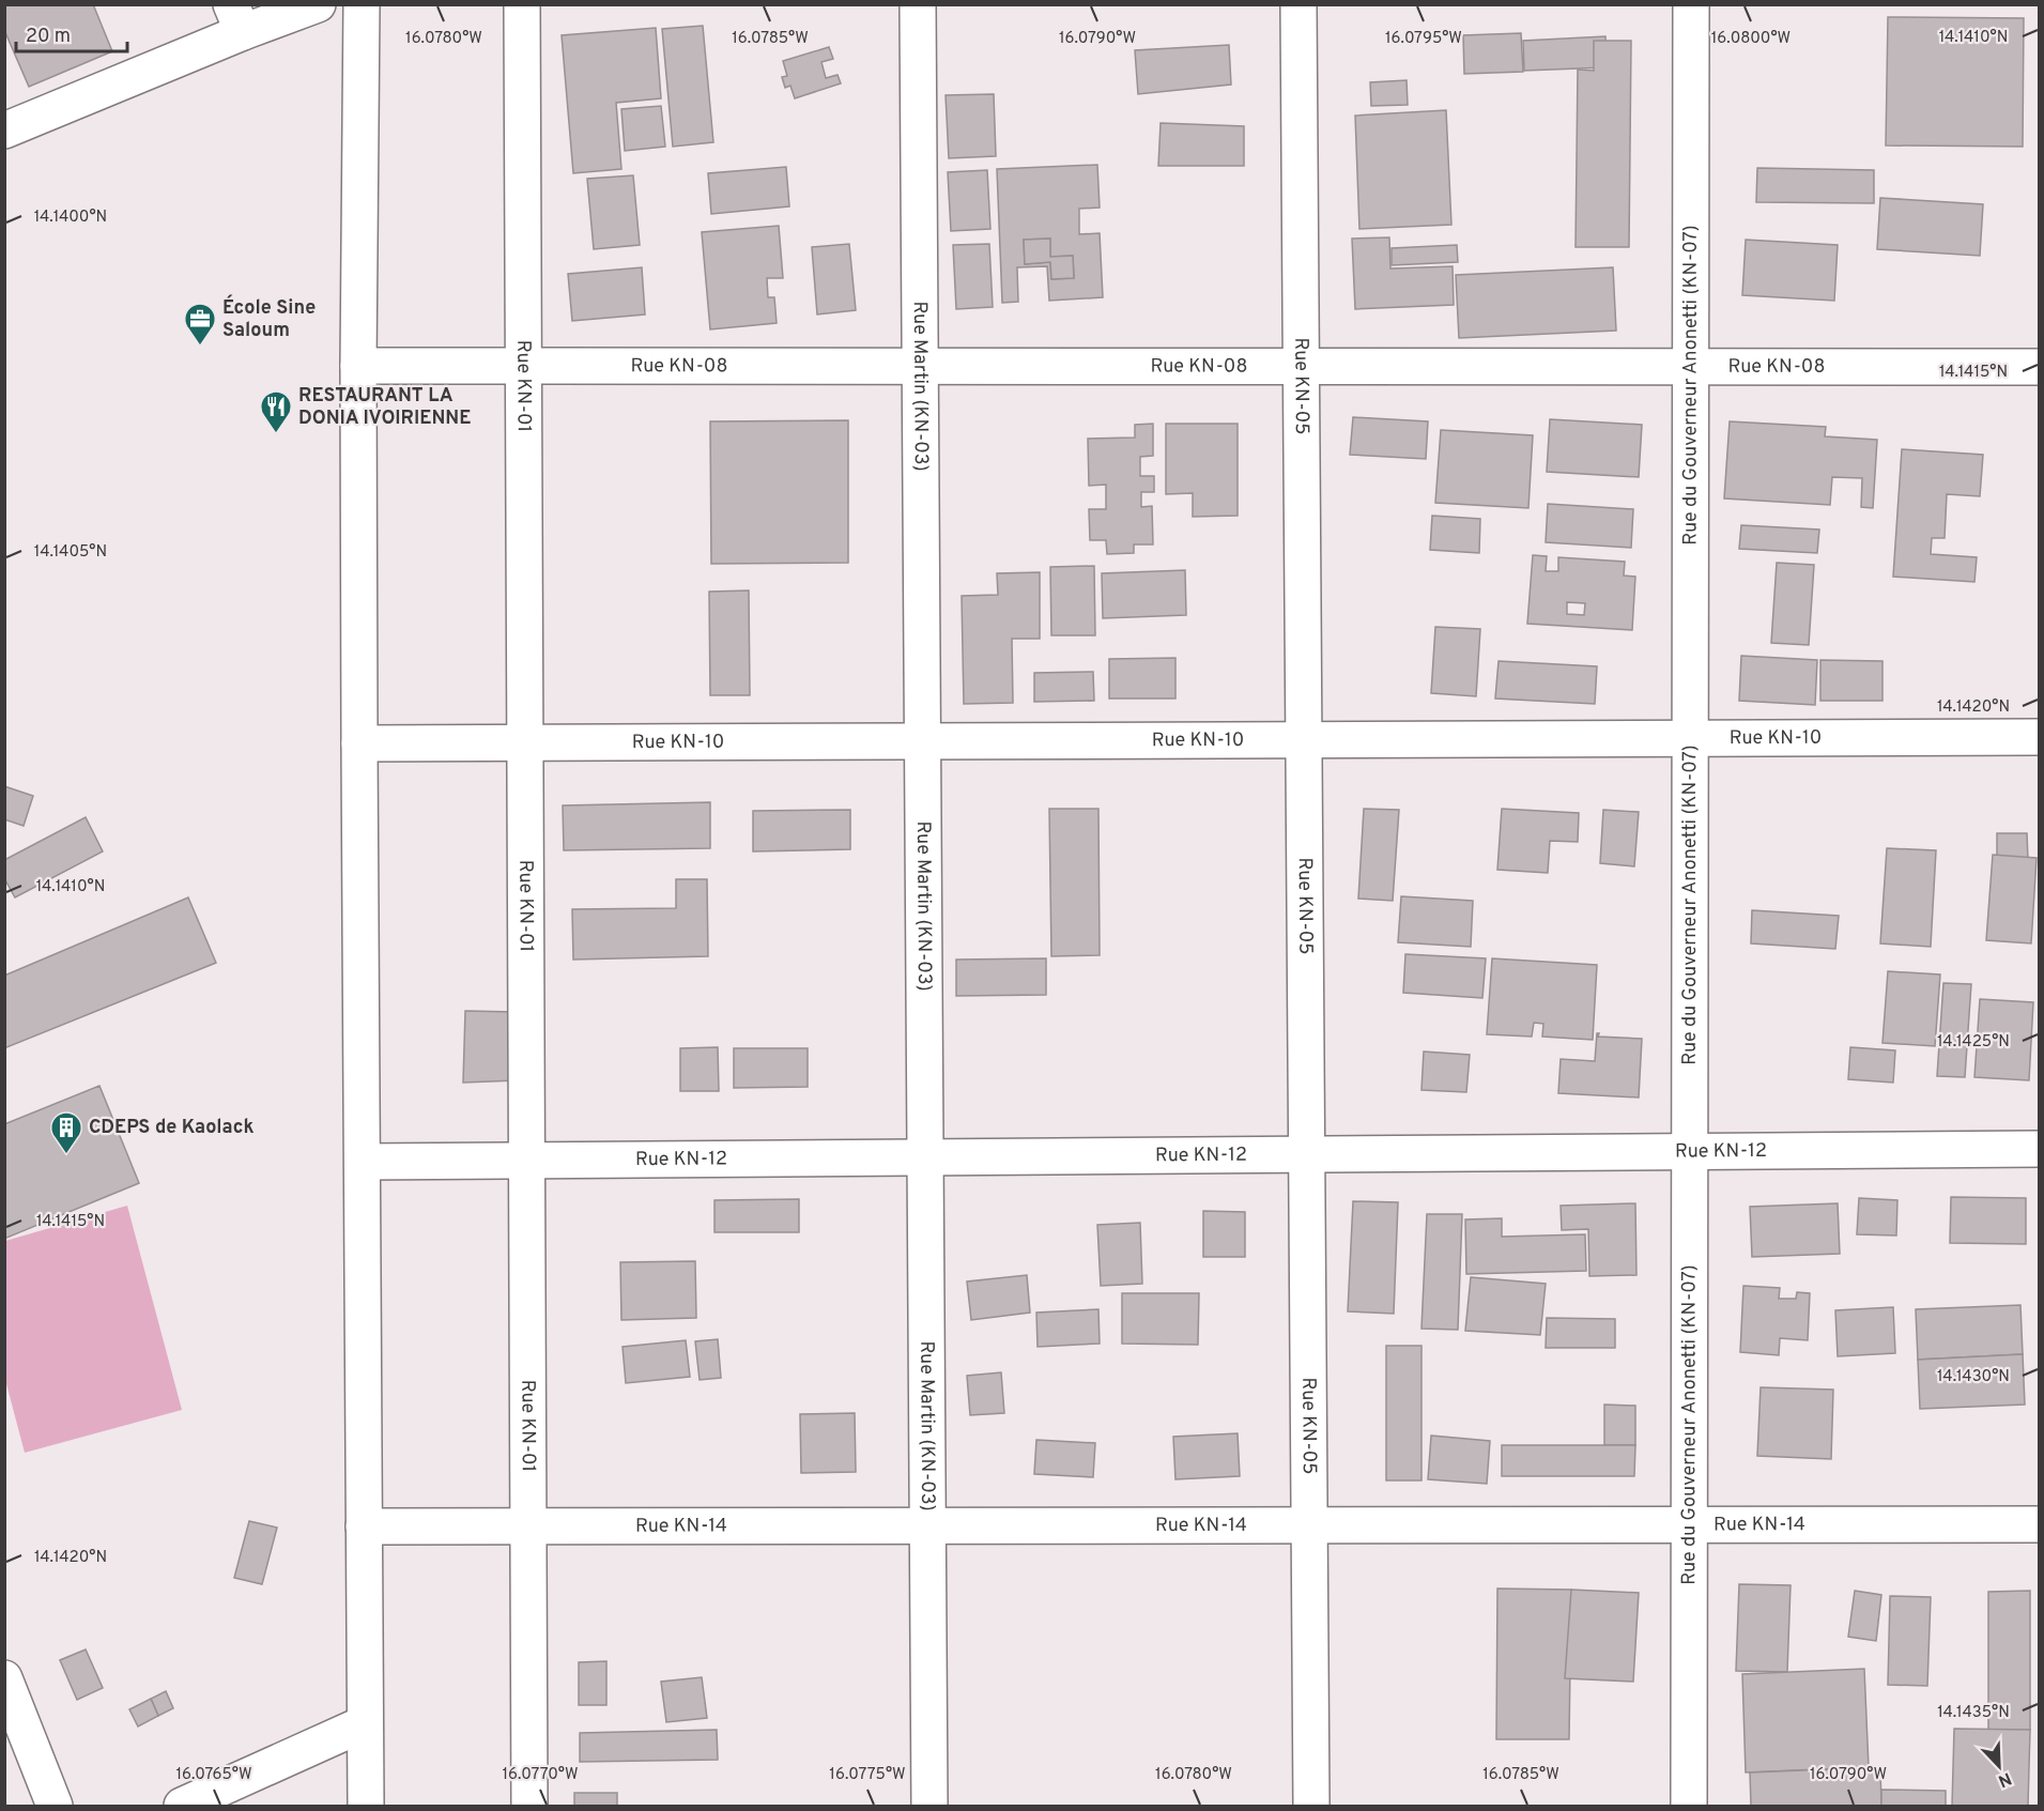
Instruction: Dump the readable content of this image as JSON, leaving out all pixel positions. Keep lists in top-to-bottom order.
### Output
{
  "streets": {
    "street": [
      "Rue KN-08",
      "Rue KN-01",
      "Rue Martin (KN-03)",
      "Rue KN-05",
      "Rue du Gouverneur Anonetti (KN-07)",
      "Rue KN-10",
      "Rue KN-12",
      "Rue KN-14"
    ]
  },
  "crossings": [
    ["Rue KN-08", "Rue KN-01"],
    ["Rue KN-08", "Rue Martin (KN-03)"],
    ["Rue KN-08", "Rue KN-05"],
    ["Rue KN-08", "Rue du Gouverneur Anonetti (KN-07)"],
    ["Rue KN-01", "Rue KN-10"],
    ["Rue KN-01", "Rue KN-12"],
    ["Rue KN-01", "Rue KN-14"],
    ["Rue Martin (KN-03)", "Rue KN-10"],
    ["Rue Martin (KN-03)", "Rue KN-12"],
    ["Rue Martin (KN-03)", "Rue KN-14"],
    ["Rue KN-05", "Rue KN-10"],
    ["Rue KN-05", "Rue KN-12"],
    ["Rue KN-05", "Rue KN-14"],
    ["Rue du Gouverneur Anonetti (KN-07)", "Rue KN-10"],
    ["Rue du Gouverneur Anonetti (KN-07)", "Rue KN-12"],
    ["Rue du Gouverneur Anonetti (KN-07)", "Rue KN-14"]
  ],
  "places": {
    "office": ["École Sine Saloum"],
    "restaurant": ["RESTAURANT LA DONIA IVOIRIENNE"],
    "building": ["CDEPS de Kaolack"]
  },
  "scale_bar": "20 m",
  "north": "bottom right",
  "coordinates": [
    "14.1410°N",
    "16.0780°W",
    "16.0785°W",
    "16.0790°W",
    "16.0795°W",
    "16.0800°W",
    "14.1400°N",
    "14.1415°N",
    "14.1405°N",
    "14.1420°N",
    "14.1425°N",
    "14.1430°N",
    "14.1435°N",
    "16.0765°W",
    "16.0770°W",
    "16.0775°W"
  ]
}
